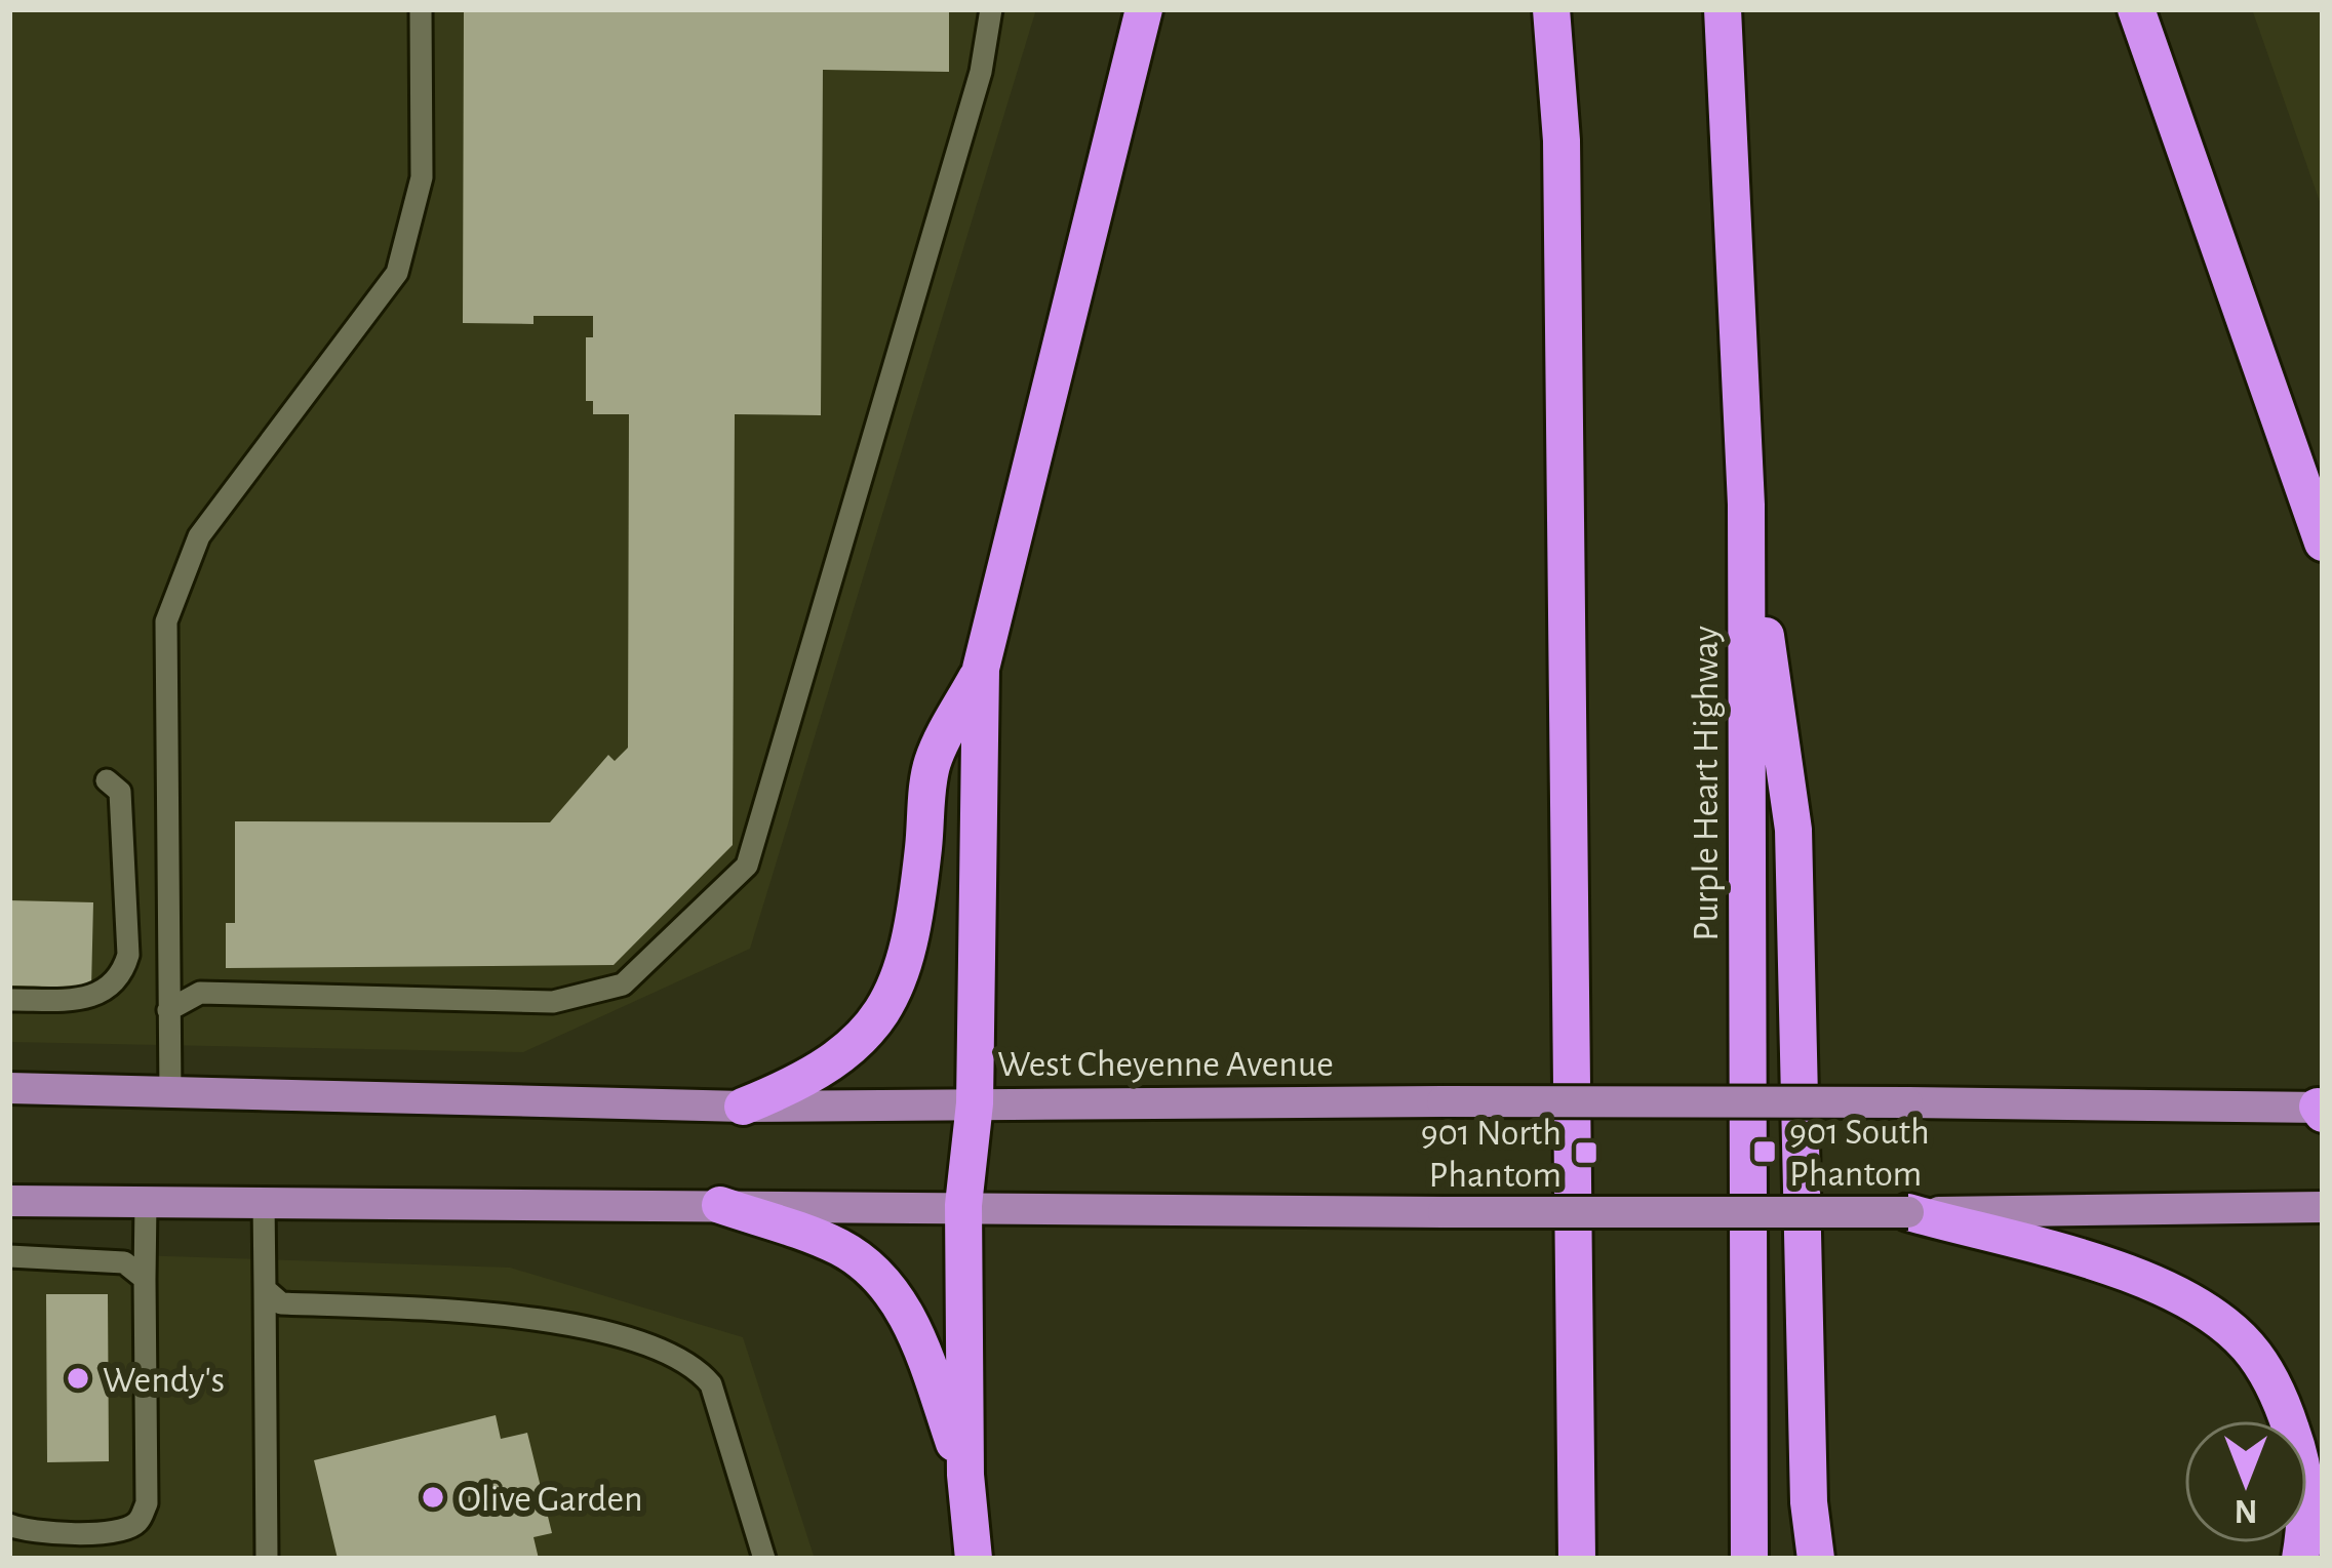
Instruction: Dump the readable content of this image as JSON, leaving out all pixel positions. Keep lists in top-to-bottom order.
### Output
{
  "streets": {
    "highway": ["Purple Heart Highway"],
    "main road": ["West Cheyenne Avenue"]
  },
  "places": {
    "transit": ["901 South Phantom", "901 North Phantom"],
    "other": ["Wendy's", "Olive Garden"]
  },
  "north": "bottom"
}
